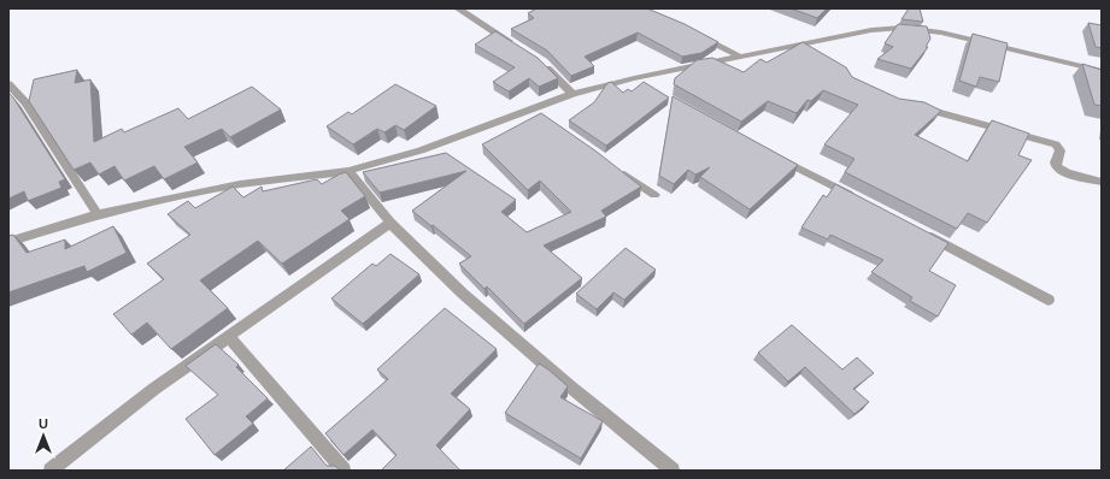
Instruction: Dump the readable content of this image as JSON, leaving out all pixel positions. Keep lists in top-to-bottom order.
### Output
{
  "north": "top"
}
